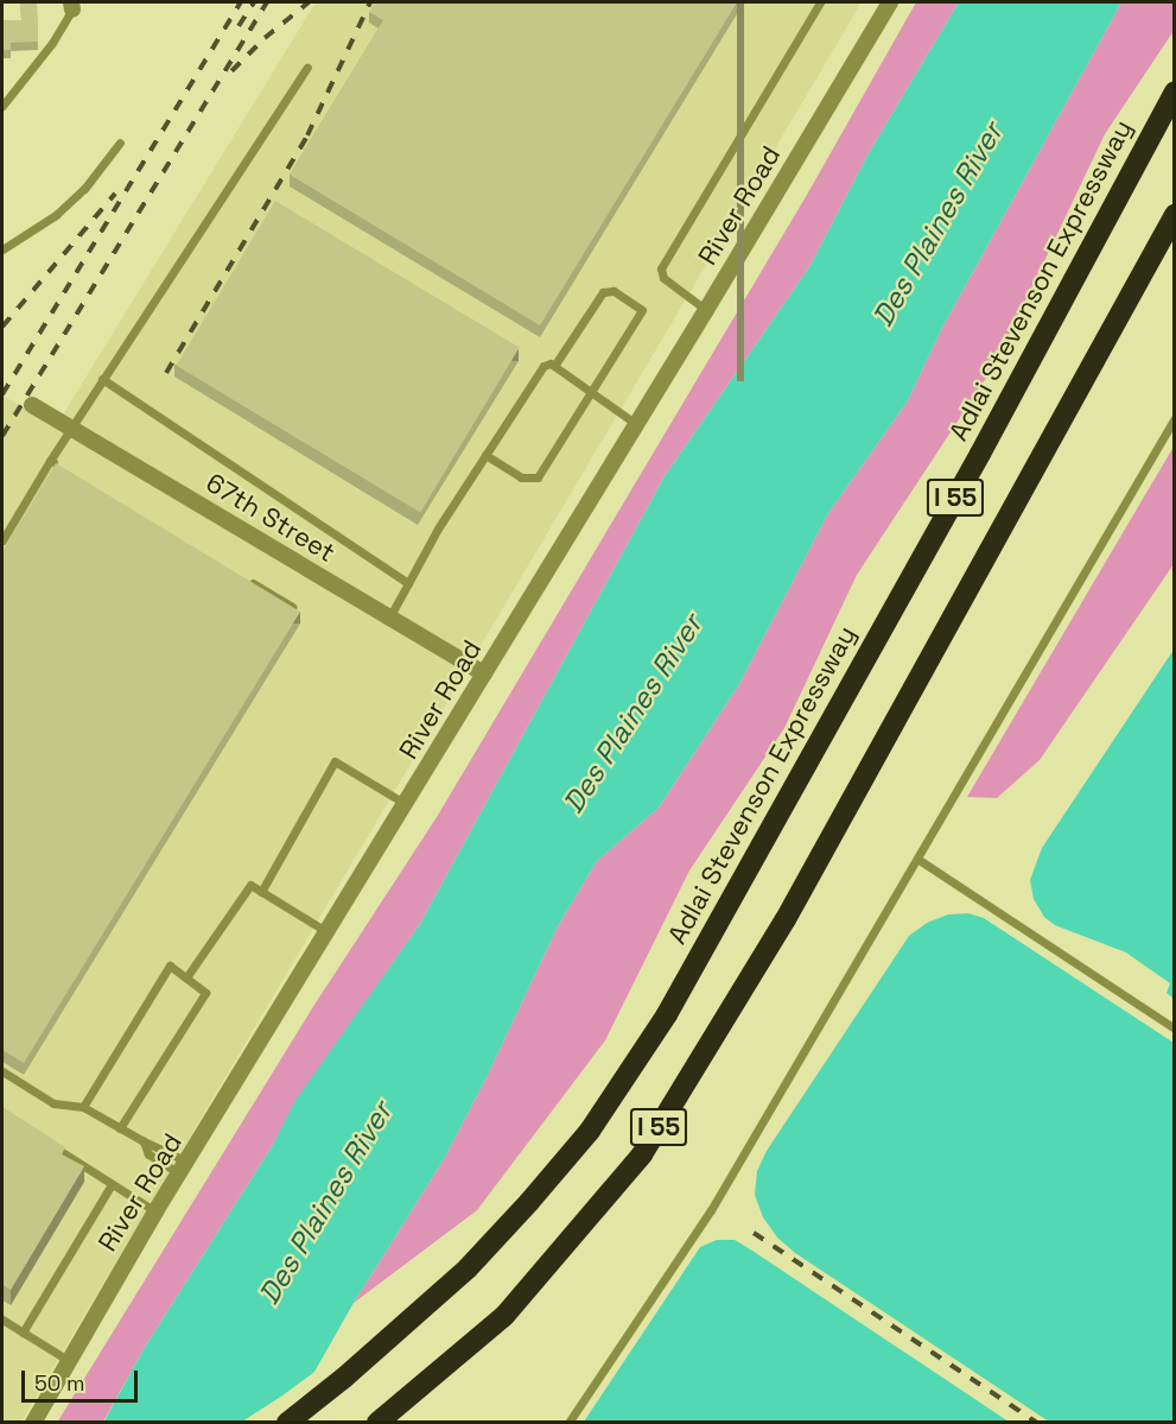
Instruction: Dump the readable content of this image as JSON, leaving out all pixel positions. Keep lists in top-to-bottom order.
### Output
{
  "streets": {
    "highway": ["Adlai Stevenson Expressway", "I 55"],
    "street": ["River Road", "67th Street"]
  },
  "crossings": [
    ["River Road", "67th Street"]
  ],
  "water": ["Des Plaines River"],
  "scale_bar": "50 m"
}
